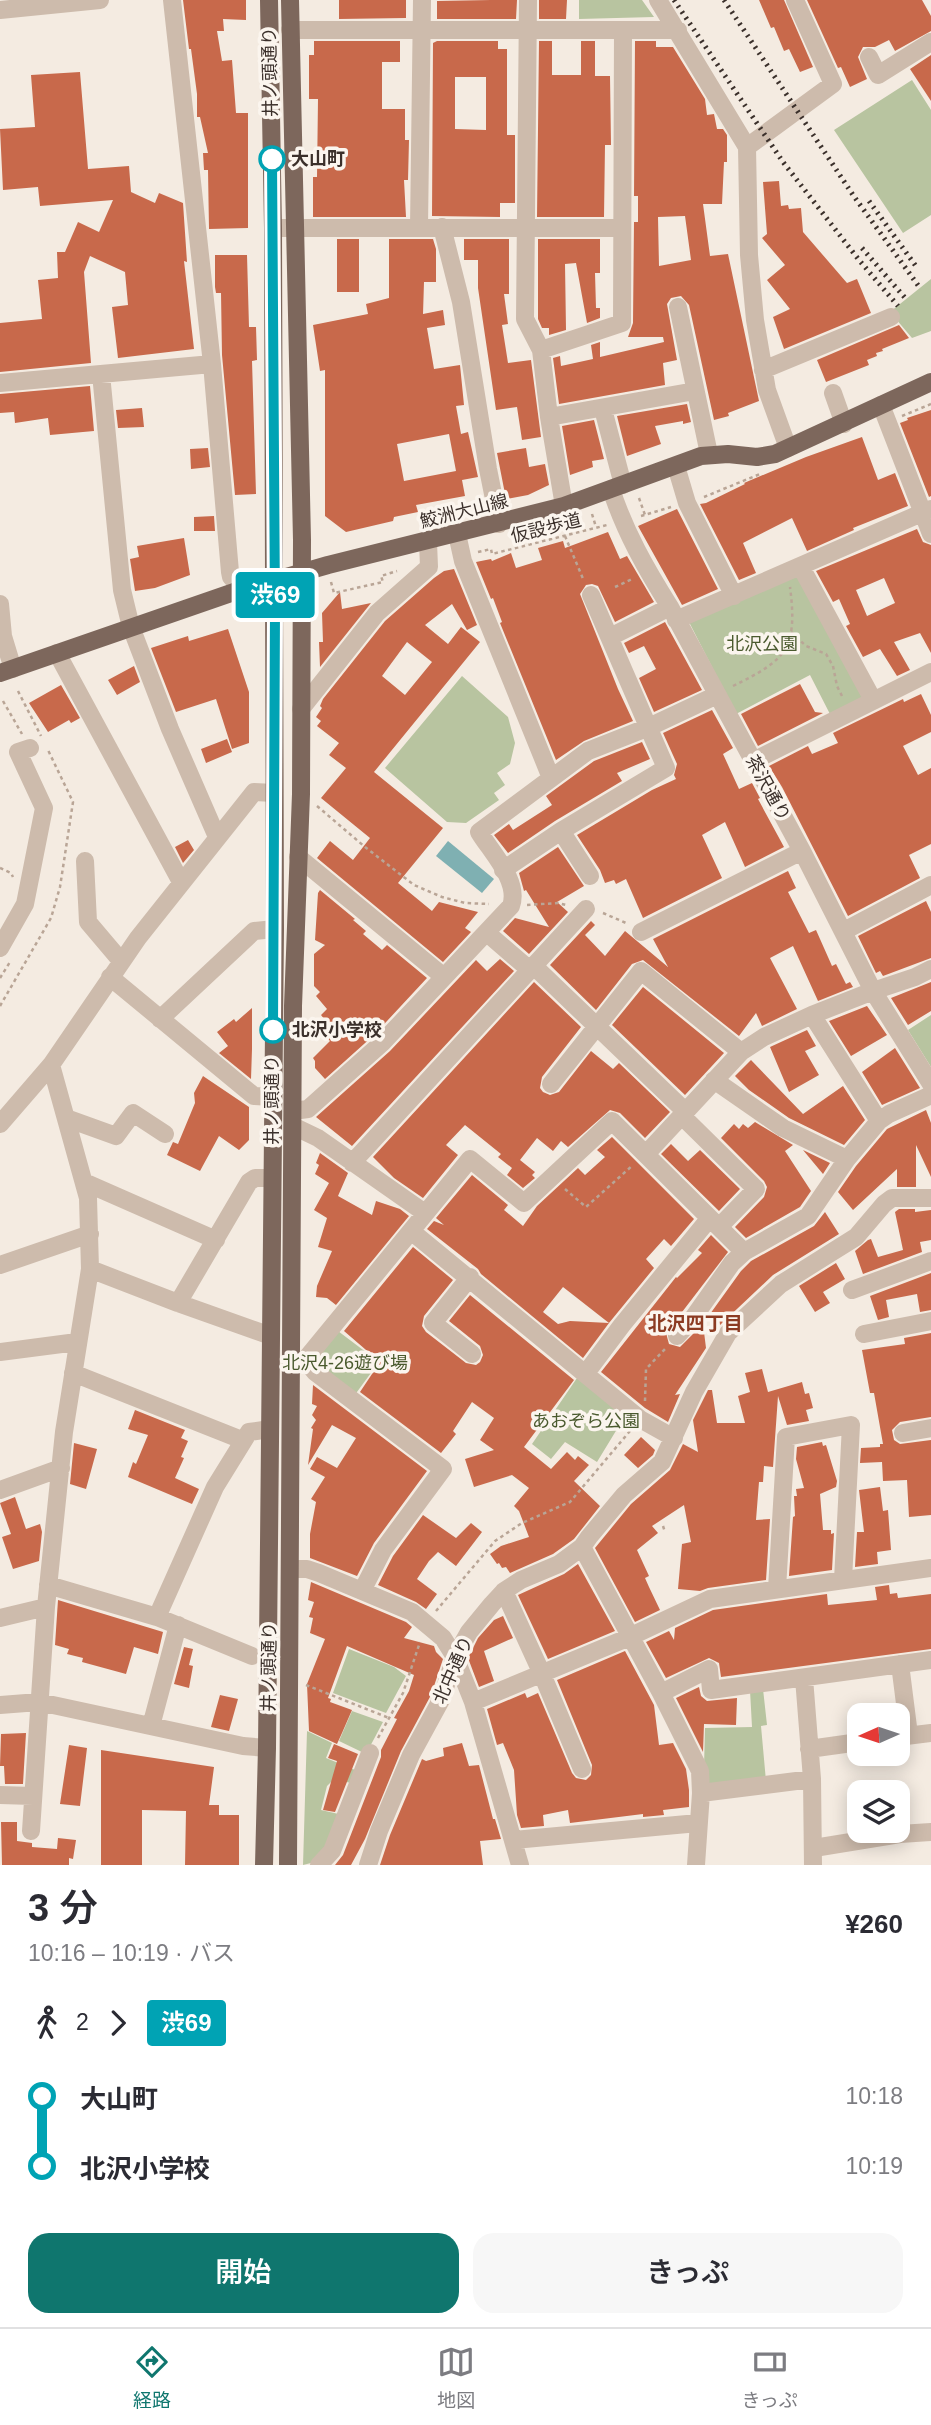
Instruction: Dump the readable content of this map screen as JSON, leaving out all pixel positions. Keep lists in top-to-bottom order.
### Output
{
  "streets": {
    "main road": ["井ノ頭通り", "鮫洲大山線"],
    "street": ["茶沢通り", "北中通り"],
    "path": ["仮設歩道"]
  },
  "crossings": [
    ["井ノ頭通り", "鮫洲大山線"],
    ["鮫洲大山線", "茶沢通り"],
    ["仮設歩道", "茶沢通り"]
  ],
  "districts": ["北沢四丁目"],
  "parks": ["北沢公園", "北沢4-26遊び場", "あおぞら公園"],
  "places": ["大山町", "北沢小学校"],
  "lines": ["bus line 渋69"],
  "north": "left",
  "page": {
    "on_map": "渋69",
    "heading": ["3 分", "10:16 – 10:19 · バス", "¥260"],
    "legs": ["2", "渋69"],
    "list": [
      {
        "name": "大山町",
        "value": "10:18"
      },
      {
        "name": "北沢小学校",
        "value": "10:19"
      }
    ],
    "buttons": ["開始", "きっぷ"],
    "tabs": ["経路", "地図", "きっぷ"]
  }
}
